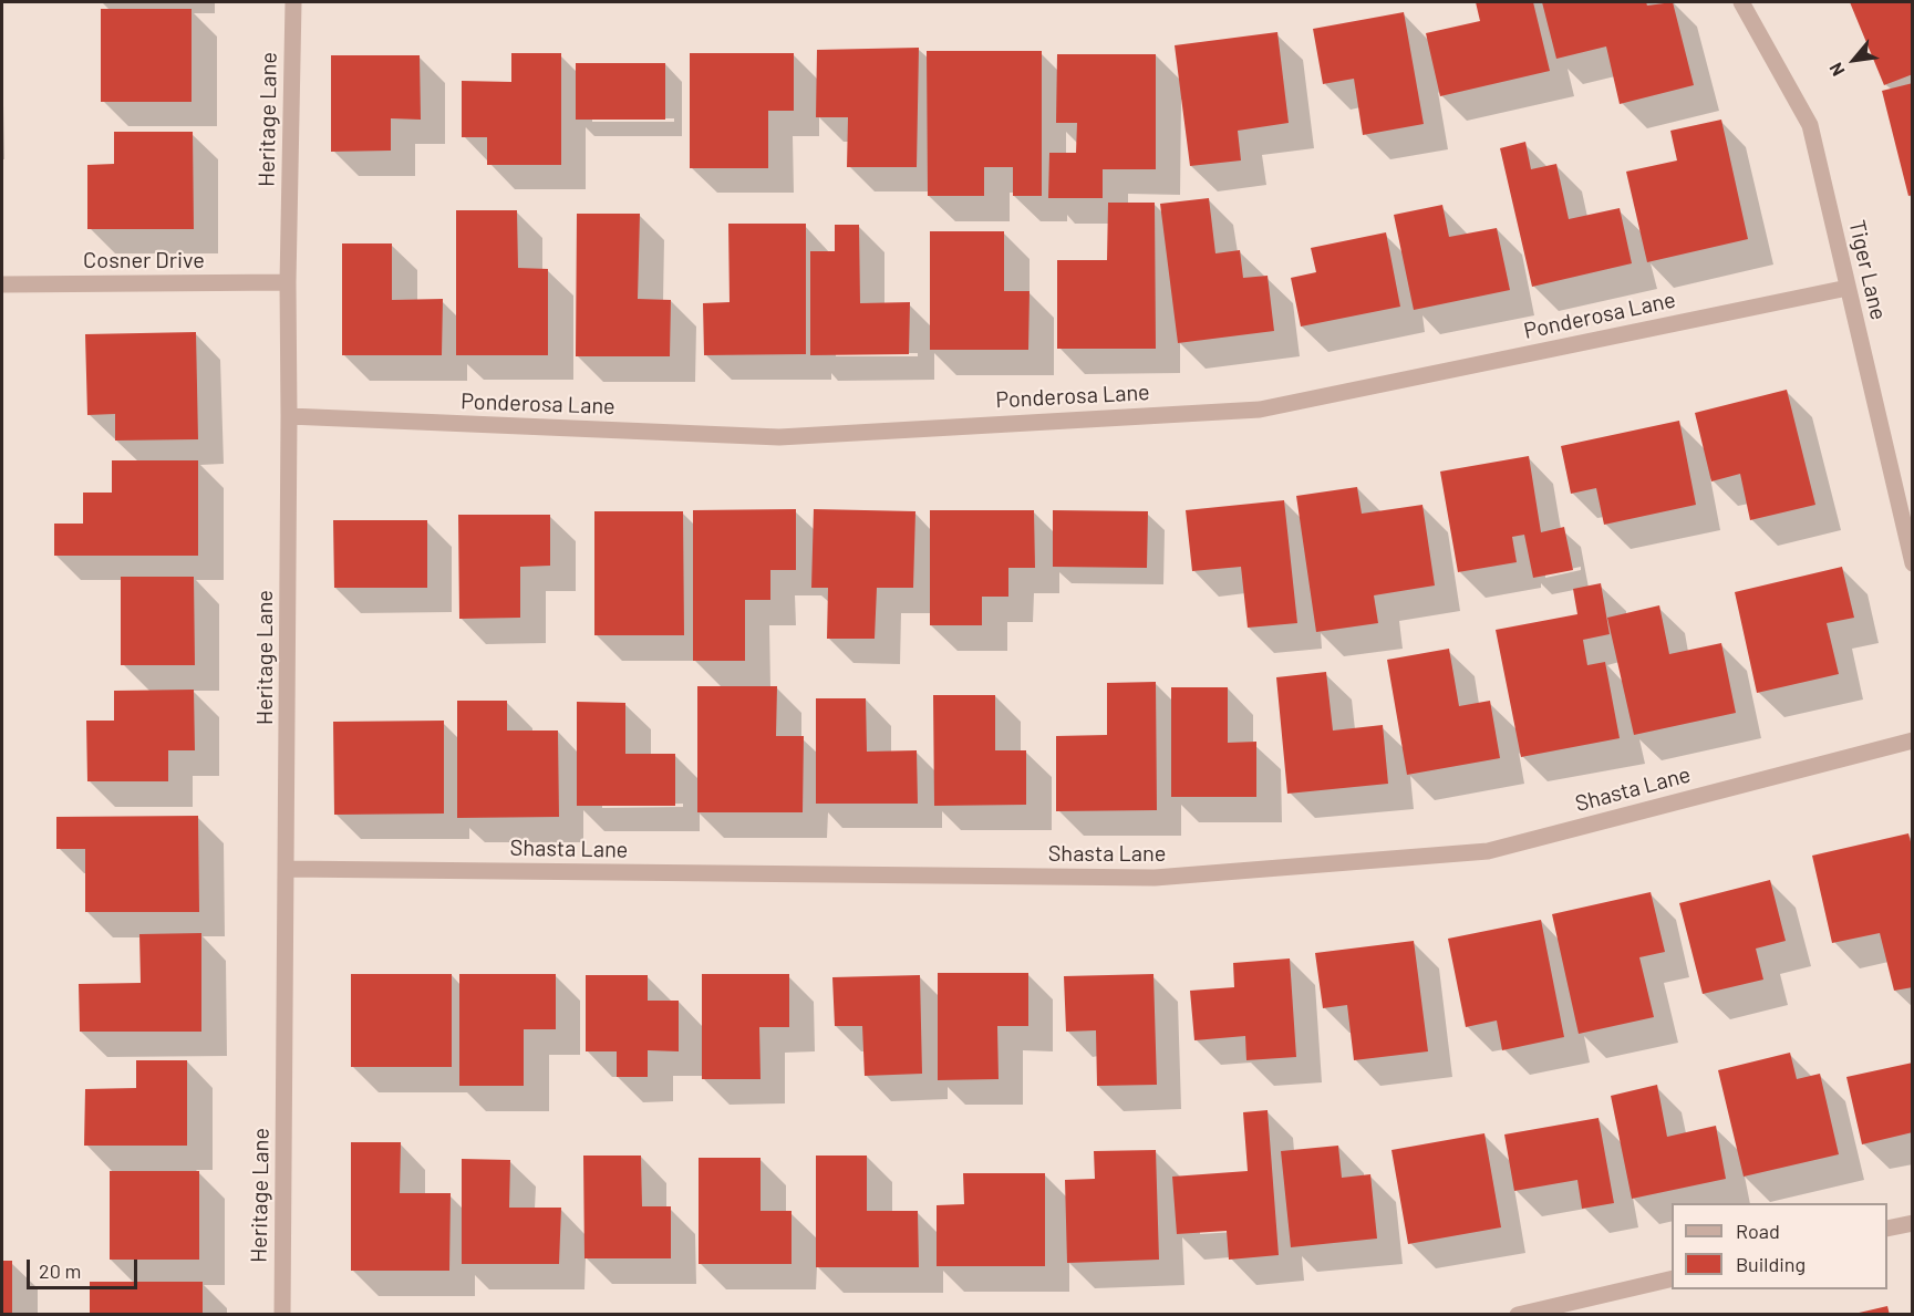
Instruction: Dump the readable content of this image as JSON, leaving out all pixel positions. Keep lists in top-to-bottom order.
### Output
{
  "streets": {
    "street": [
      "Heritage Lane",
      "Cosner Drive",
      "Tiger Lane",
      "Ponderosa Lane",
      "Shasta Lane"
    ]
  },
  "crossings": [
    ["Heritage Lane", "Cosner Drive"],
    ["Heritage Lane", "Ponderosa Lane"],
    ["Heritage Lane", "Shasta Lane"],
    ["Tiger Lane", "Ponderosa Lane"]
  ],
  "legend": ["Road", "Building"],
  "scale_bar": "20 m",
  "north": "bottom left"
}
